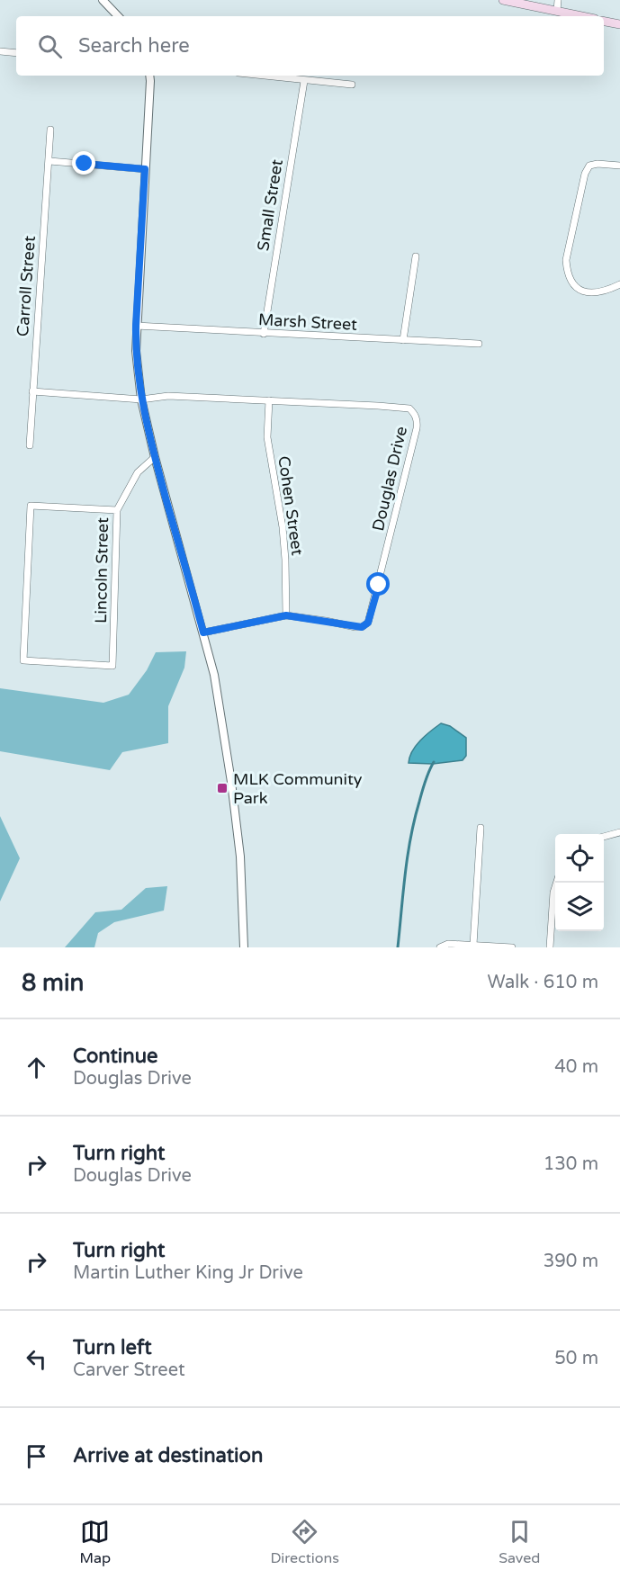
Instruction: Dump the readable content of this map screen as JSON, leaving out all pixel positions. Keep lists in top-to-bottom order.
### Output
{
  "streets": {
    "street": [
      "Small Street",
      "Carroll Street",
      "Marsh Street",
      "Douglas Drive",
      "Cohen Street",
      "Lincoln Street"
    ]
  },
  "crossings": [
    ["Small Street", "Marsh Street"],
    ["Carroll Street", "Douglas Drive"],
    ["Douglas Drive", "Cohen Street"]
  ],
  "places": {
    "transit": ["MLK Community Park"]
  },
  "page": {
    "search": "Search here",
    "heading": ["8 min", "Walk · 610 m"],
    "list": [
      ["Continue", "Douglas Drive", "40 m"],
      ["Turn right", "Douglas Drive", "130 m"],
      ["Turn right", "Martin Luther King Jr Drive", "390 m"],
      ["Turn left", "Carver Street", "50 m"],
      "Arrive at destination"
    ],
    "nav": ["Map", "Directions", "Saved"]
  }
}
